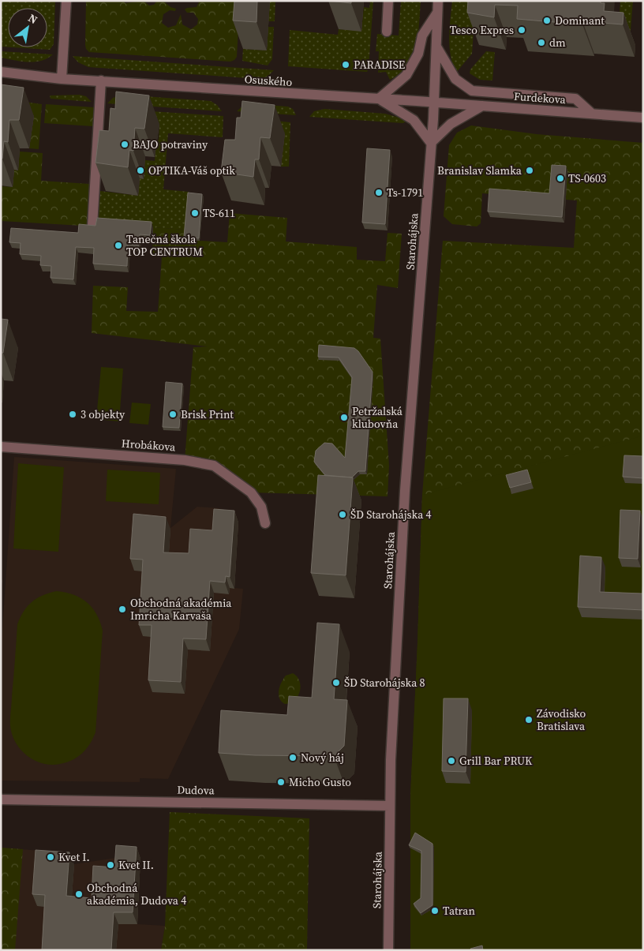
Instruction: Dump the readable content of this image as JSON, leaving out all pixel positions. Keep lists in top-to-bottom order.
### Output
{
  "streets": {
    "street": [
      "Osuského",
      "Furdekova",
      "Starohájska",
      "Hrobákova",
      "Dudova"
    ]
  },
  "crossings": [
    ["Osuského", "Furdekova"],
    ["Osuského", "Starohájska"],
    ["Furdekova", "Starohájska"],
    ["Starohájska", "Dudova"]
  ],
  "places": [
    "Dominant",
    "Tesco Expres",
    "dm",
    "PARADISE",
    "BAJO potraviny",
    "OPTIKA-Váš optik",
    "Branislav Slamka",
    "TS-0603",
    "Ts-1791",
    "TS-611",
    "Tanečná škola TOP CENTRUM",
    "3 objekty",
    "Brisk Print",
    "Petržalská klubovňa",
    "ŠD Starohájska 4",
    "Obchodná akadémia Imricha Karvaša",
    "ŠD Starohájska 8",
    "Závodisko Bratislava",
    "Nový háj",
    "Grill Bar PRUK",
    "Micho Gusto",
    "Kvet I.",
    "Kvet II.",
    "Obchodná akadémia, Dudova 4",
    "Tatran"
  ],
  "north": "top right"
}
